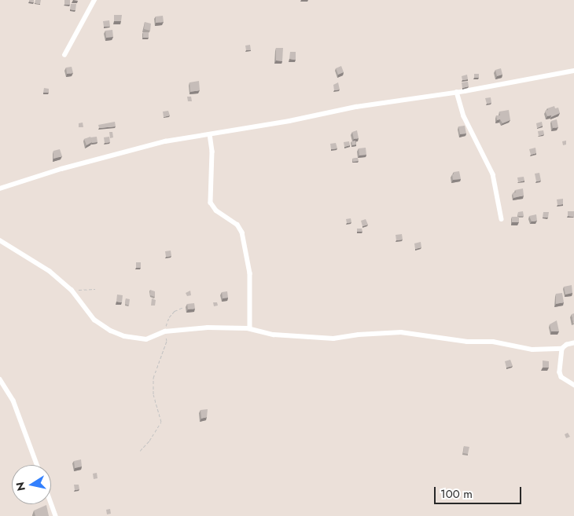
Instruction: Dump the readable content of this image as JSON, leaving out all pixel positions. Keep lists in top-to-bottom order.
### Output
{
  "scale_bar": "100 m",
  "north": "left"
}
